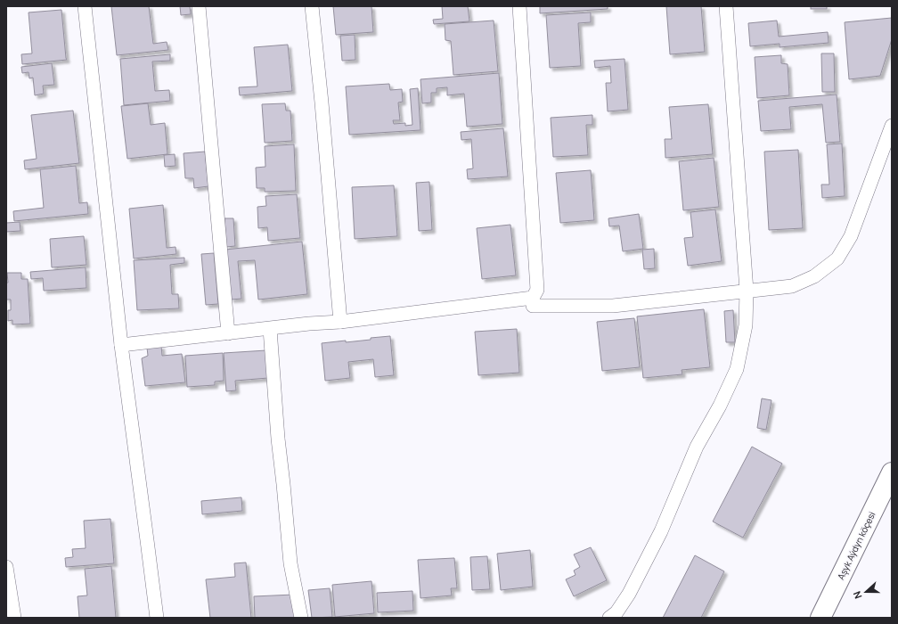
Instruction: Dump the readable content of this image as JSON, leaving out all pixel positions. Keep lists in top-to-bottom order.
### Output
{
  "streets": {
    "main road": ["Aşyk Aýdyn köçesi"]
  },
  "north": "left"
}
